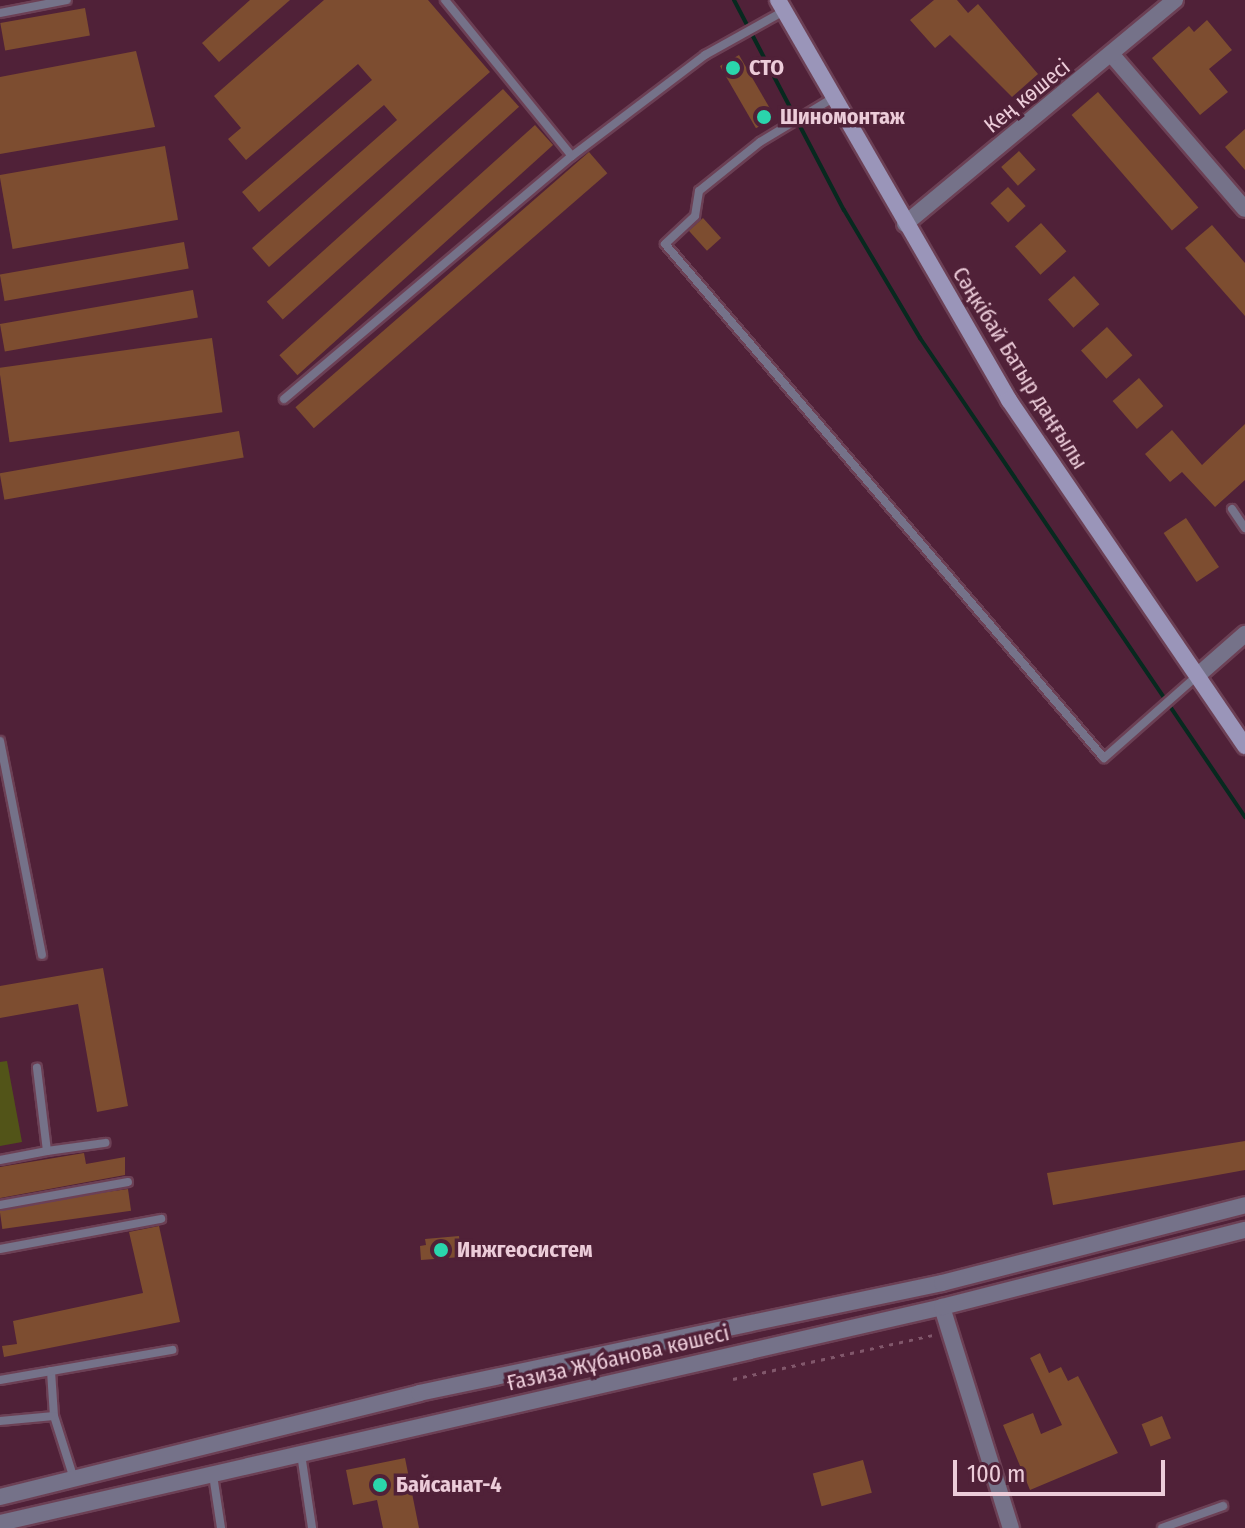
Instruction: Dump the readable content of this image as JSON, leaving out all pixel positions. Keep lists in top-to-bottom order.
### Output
{
  "streets": {
    "main road": ["Сәңкібай Батыр даңғылы"],
    "street": ["Кең көшесі", "Ғазиза Жұбанова көшесі"]
  },
  "crossings": [
    ["Кең көшесі", "Сәңкібай Батыр даңғылы"]
  ],
  "places": [
    "СТО",
    "Шиномонтаж",
    "Инжгеосистем",
    "Байсанат-4"
  ],
  "scale_bar": "100 m"
}
